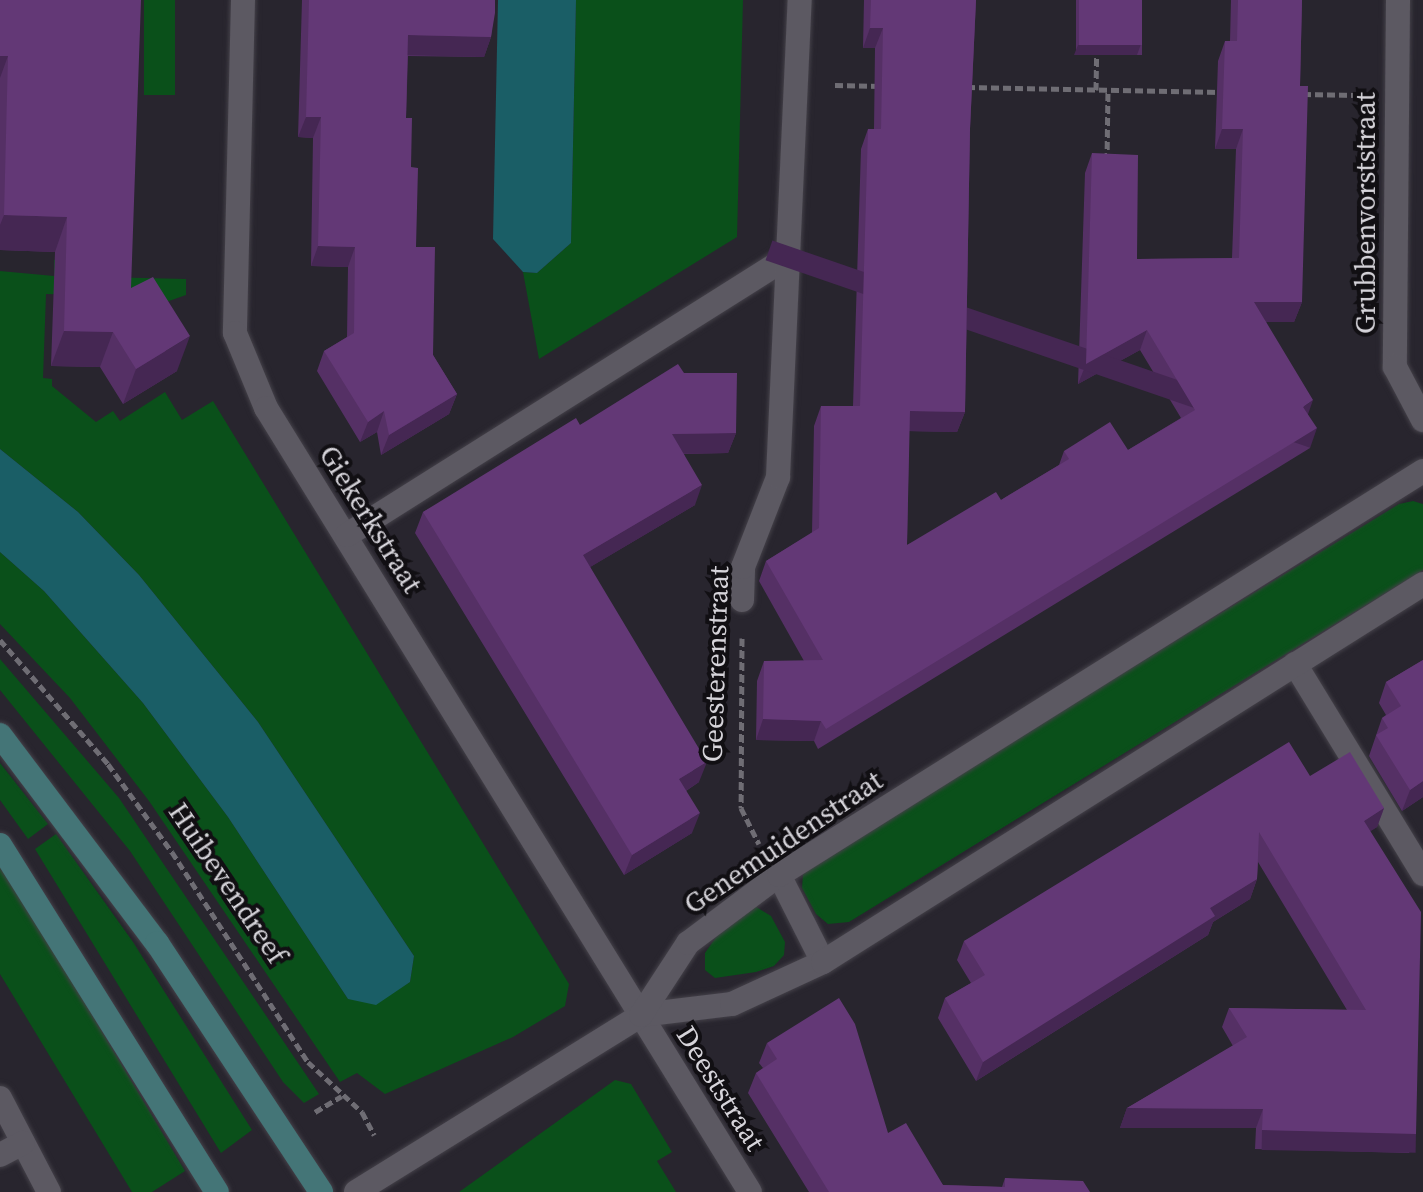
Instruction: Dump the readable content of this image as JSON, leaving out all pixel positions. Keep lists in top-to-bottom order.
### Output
{
  "streets": {
    "street": [
      "Grubbenvorststraat",
      "Giekerkstraat",
      "Geesterenstraat",
      "Genemuidenstraat",
      "Deeststraat"
    ],
    "path": ["Huibevendreef"]
  },
  "crossings": [
    ["Giekerkstraat", "Genemuidenstraat"],
    ["Giekerkstraat", "Deeststraat"],
    ["Geesterenstraat", "Genemuidenstraat"],
    ["Genemuidenstraat", "Deeststraat"]
  ]
}
